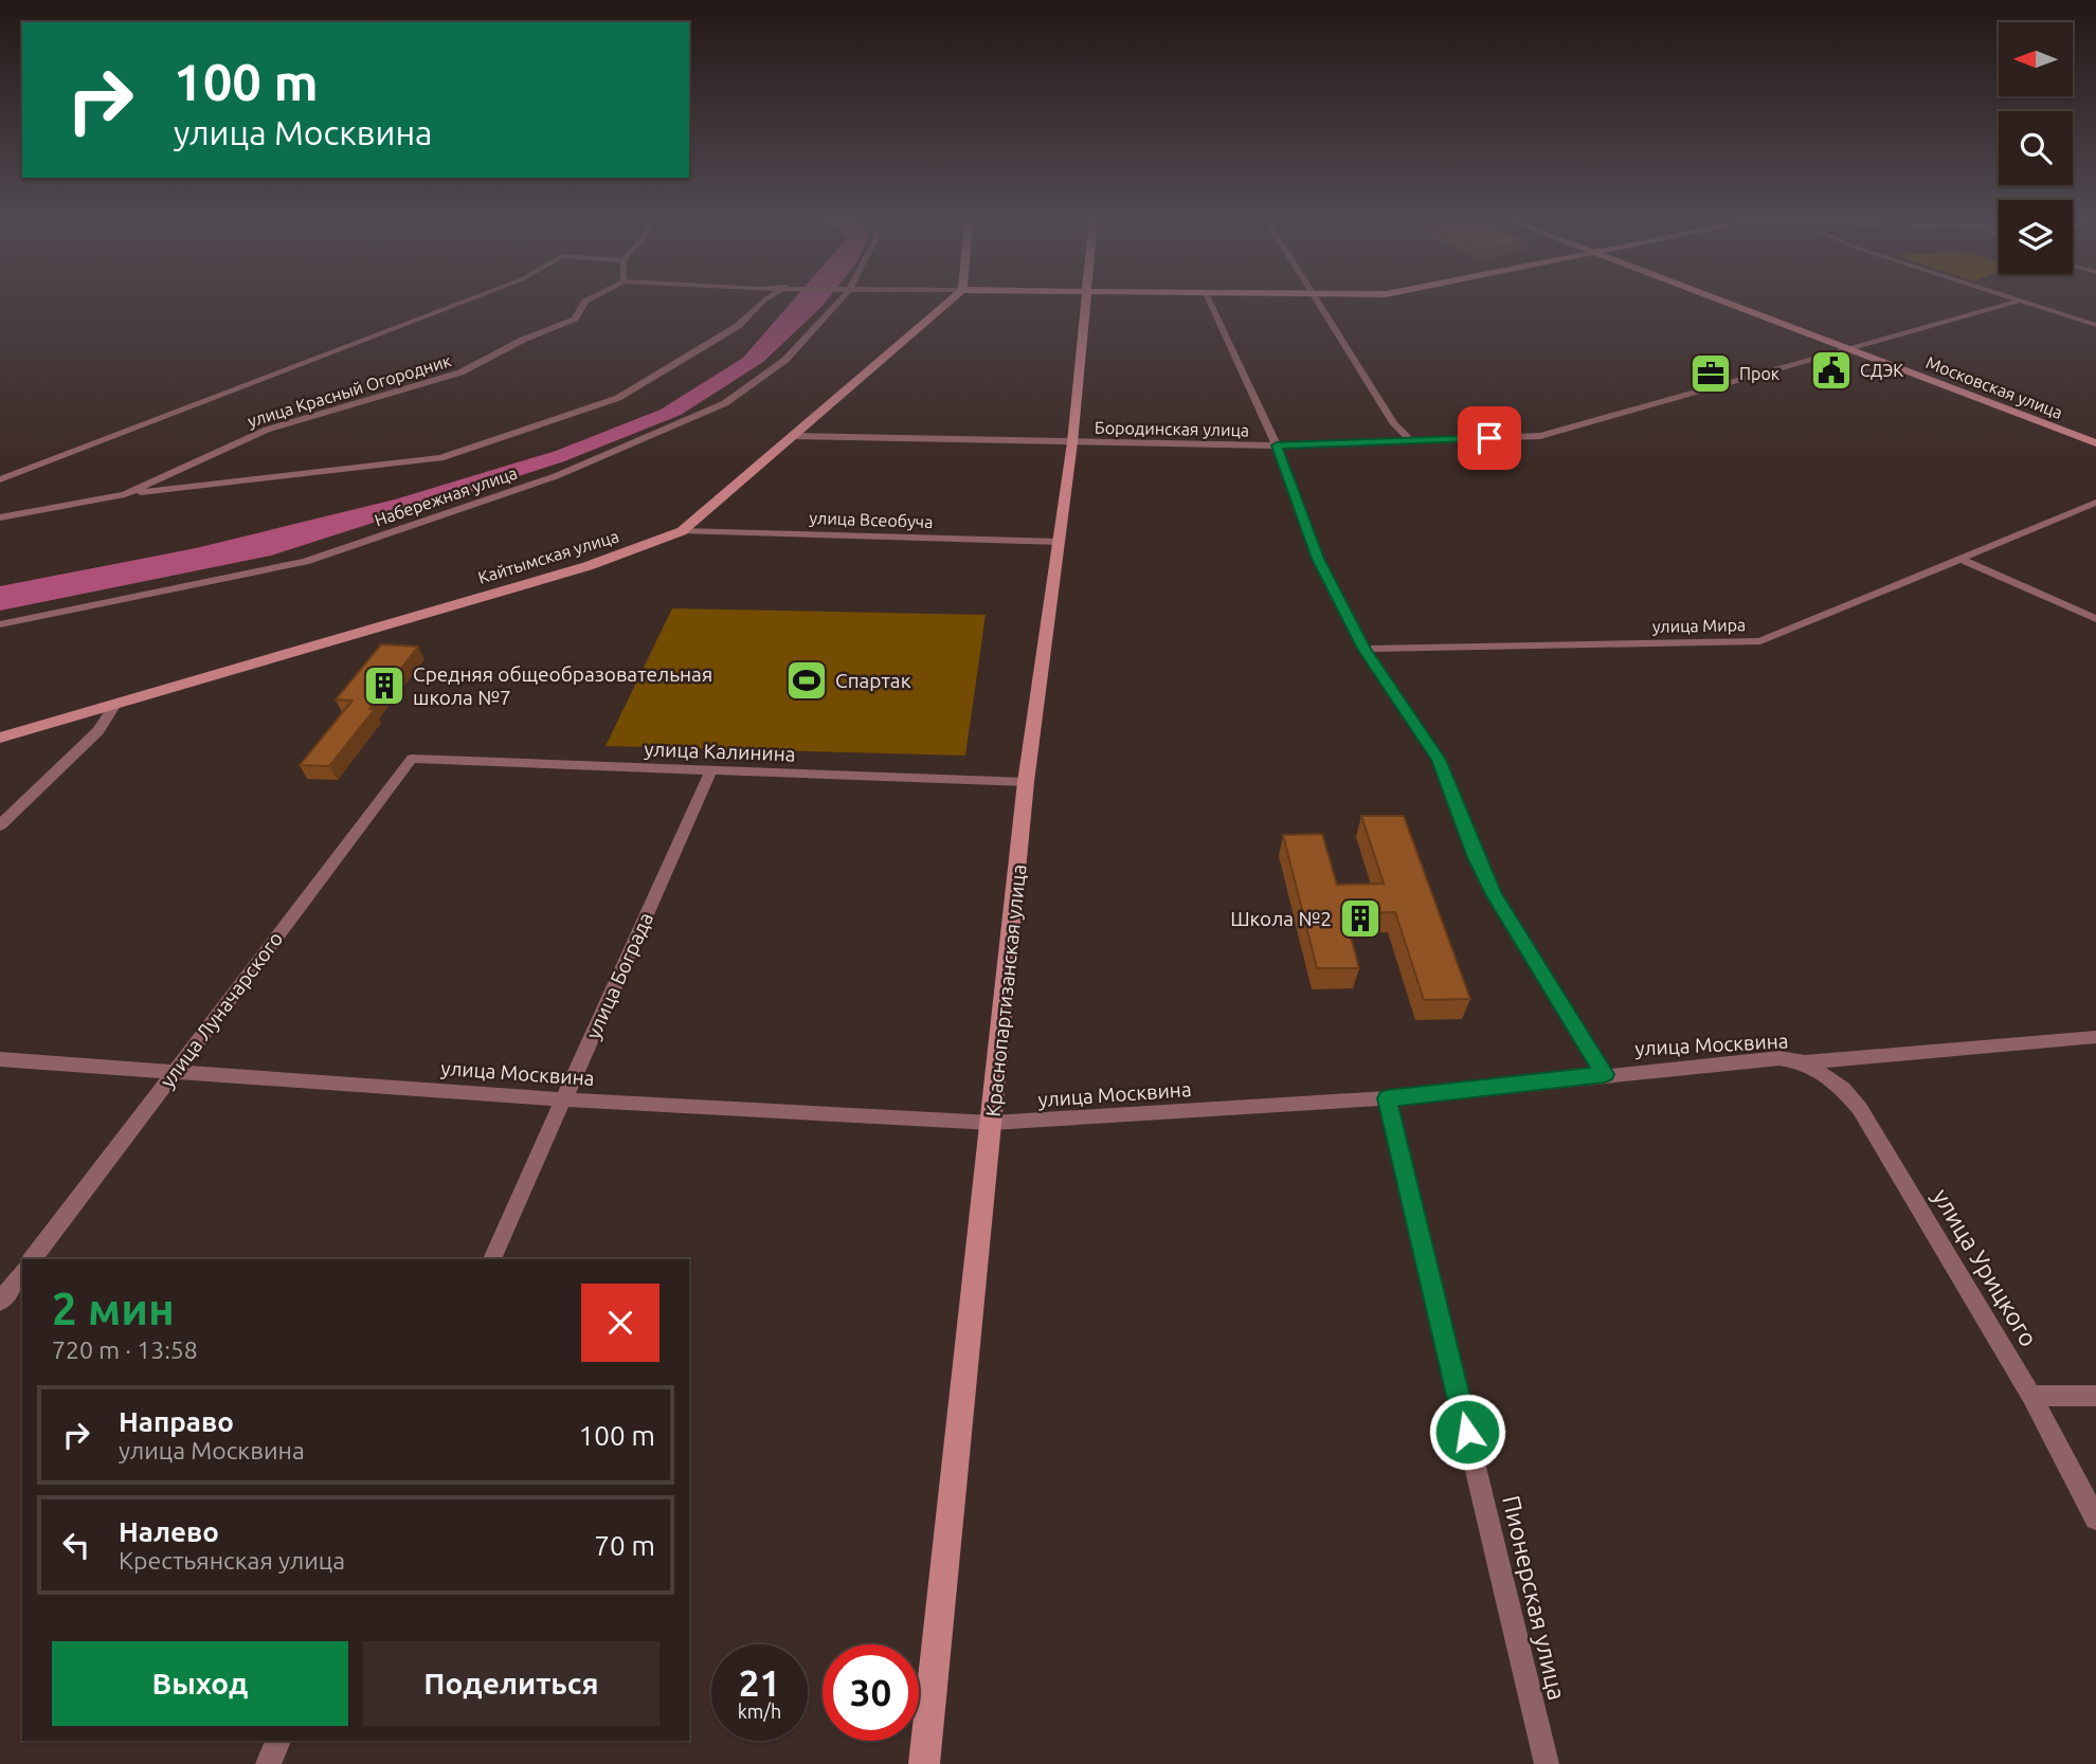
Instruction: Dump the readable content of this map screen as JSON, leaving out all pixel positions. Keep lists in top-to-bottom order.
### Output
{
  "streets": {
    "street": [
      "Московская улица",
      "улица Красный Огородник",
      "Бородинская улица",
      "Набережная улица",
      "улица Всеобуча",
      "Кайтымская улица",
      "улица Мира",
      "улица Калинина",
      "улица Бограда",
      "Краснопартизанская улица",
      "улица Луначарского",
      "улица Москвина",
      "улица Урицкого",
      "Пионерская улица"
    ]
  },
  "crossings": [
    ["Московская улица", "Бородинская улица"],
    ["Бородинская улица", "Кайтымская улица"],
    ["Бородинская улица", "Краснопартизанская улица"],
    ["улица Всеобуча", "Кайтымская улица"],
    ["улица Всеобуча", "Краснопартизанская улица"],
    ["улица Калинина", "улица Бограда"],
    ["улица Калинина", "Краснопартизанская улица"],
    ["улица Калинина", "улица Луначарского"],
    ["улица Бограда", "улица Москвина"],
    ["Краснопартизанская улица", "улица Москвина"],
    ["улица Луначарского", "улица Москвина"],
    ["улица Москвина", "улица Урицкого"],
    ["улица Москвина", "Пионерская улица"]
  ],
  "places": {
    "public building": ["СДЭК"],
    "office": ["Прок"],
    "sports": ["Спартак"],
    "building": ["Средняя общеобразовательная школа №7", "Школа №2"]
  },
  "north": "left",
  "page": {
    "turn": ["100 m", "улица Москвина"],
    "heading": ["2 мин", "720 m · 13:58"],
    "list": [
      {
        "name": "Направо",
        "note": "улица Москвина",
        "value": "100 m"
      },
      {
        "name": "Налево",
        "note": "Крестьянская улица",
        "value": "70 m"
      }
    ],
    "buttons": ["Выход", "Поделиться"],
    "speed": "21 km/h",
    "limit": "30"
  }
}
